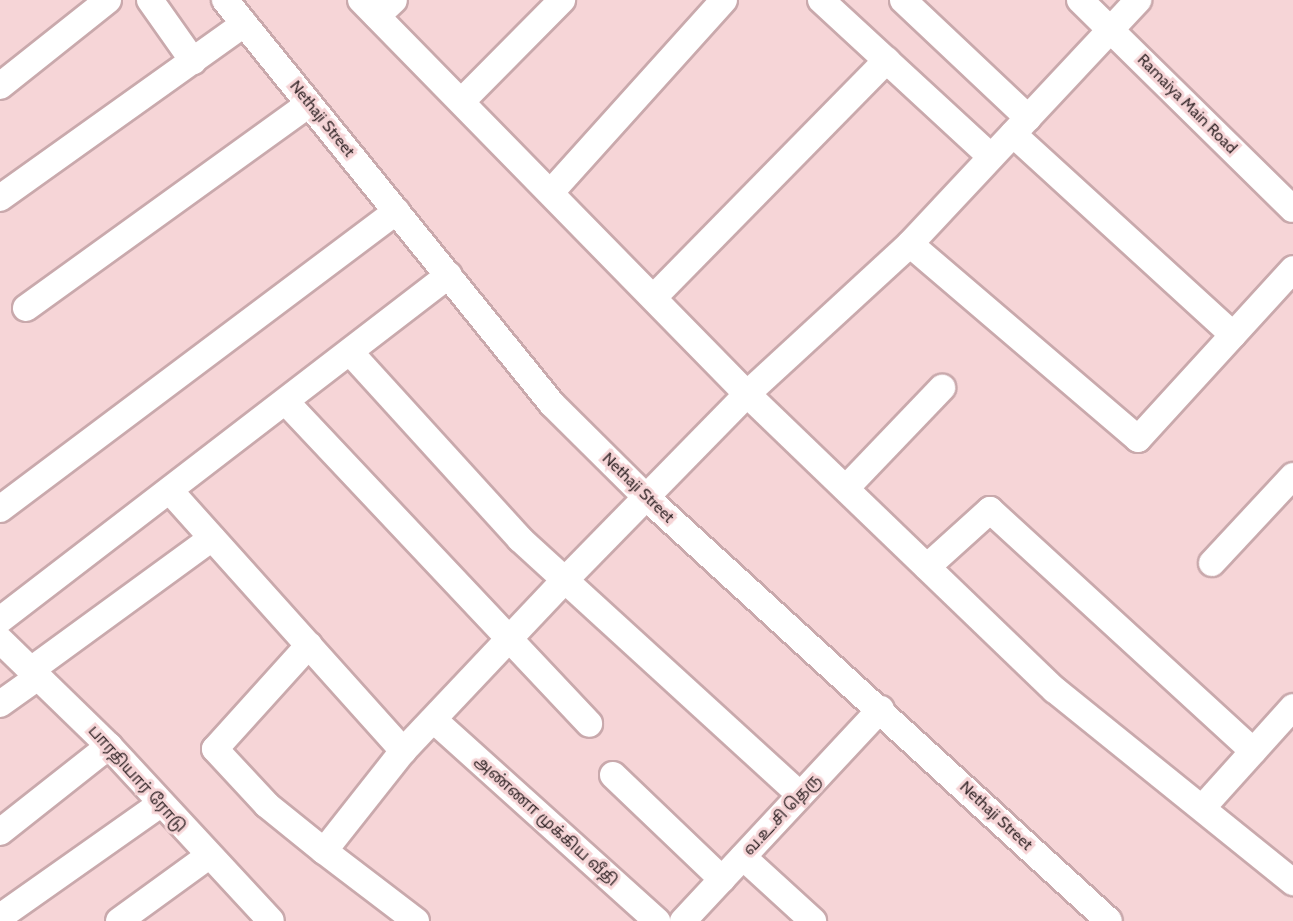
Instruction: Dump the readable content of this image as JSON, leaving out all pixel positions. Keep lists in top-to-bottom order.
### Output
{
  "streets": {
    "street": [
      "Ramaiya Main Road",
      "Nethaji Street",
      "பாரதியார் ரோடு",
      "வ.உ.சி தெரு",
      "அண்ணா முக்கிய வீதி"
    ]
  },
  "crossings": [
    ["Nethaji Street", "வ.உ.சி தெரு"]
  ]
}
